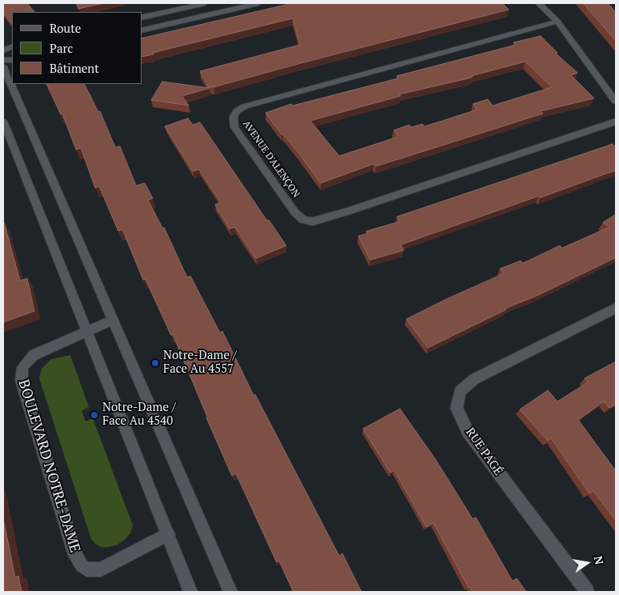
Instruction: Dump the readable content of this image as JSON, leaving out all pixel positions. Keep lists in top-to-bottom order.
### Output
{
  "streets": {
    "street": ["AVENUE D'ALENÇON", "RUE PAGÉ", "BOULEVARD NOTRE-DAME"]
  },
  "places": ["Notre-Dame / Face Au 4557", "Notre-Dame / Face Au 4540"],
  "legend": ["Route", "Parc", "Bâtiment"],
  "north": "right"
}
